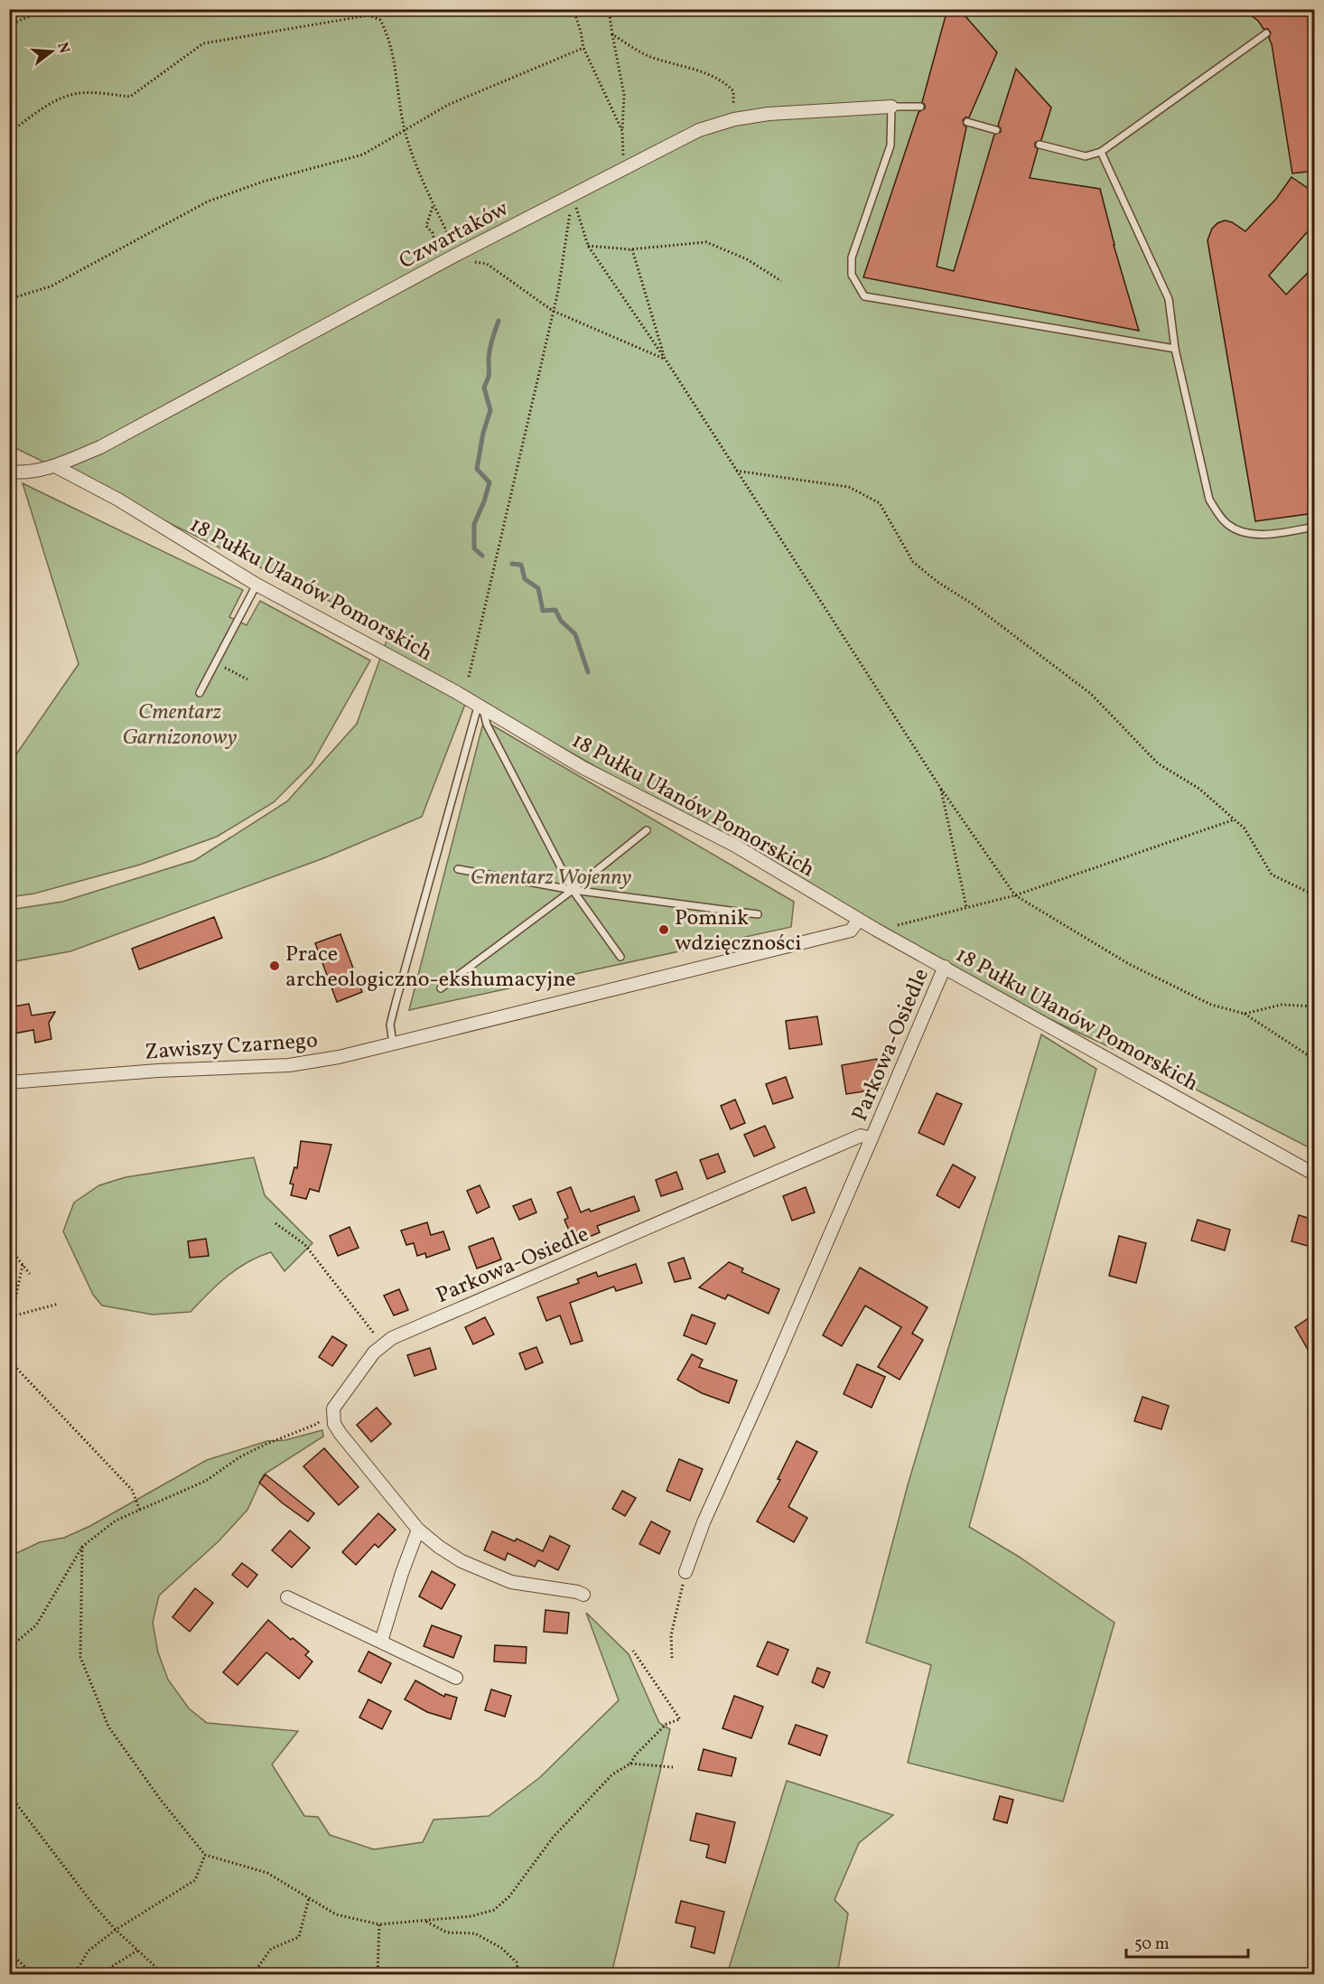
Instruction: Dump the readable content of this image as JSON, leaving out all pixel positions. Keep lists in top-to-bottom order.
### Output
{
  "streets": {
    "street": [
      "Czwartaków",
      "18 Pułku Ułanów Pomorskich",
      "Parkowa-Osiedle",
      "Zawiszy Czarnego"
    ]
  },
  "crossings": [
    ["Czwartaków", "18 Pułku Ułanów Pomorskich"],
    ["18 Pułku Ułanów Pomorskich", "Parkowa-Osiedle"],
    ["18 Pułku Ułanów Pomorskich", "Zawiszy Czarnego"]
  ],
  "parks": ["Cmentarz Garnizonowy", "Cmentarz Wojenny"],
  "places": ["Pomnik wdzięczności", "Prace archeologiczno-ekshumacyjne"],
  "scale_bar": "50 m",
  "north": "right"
}
